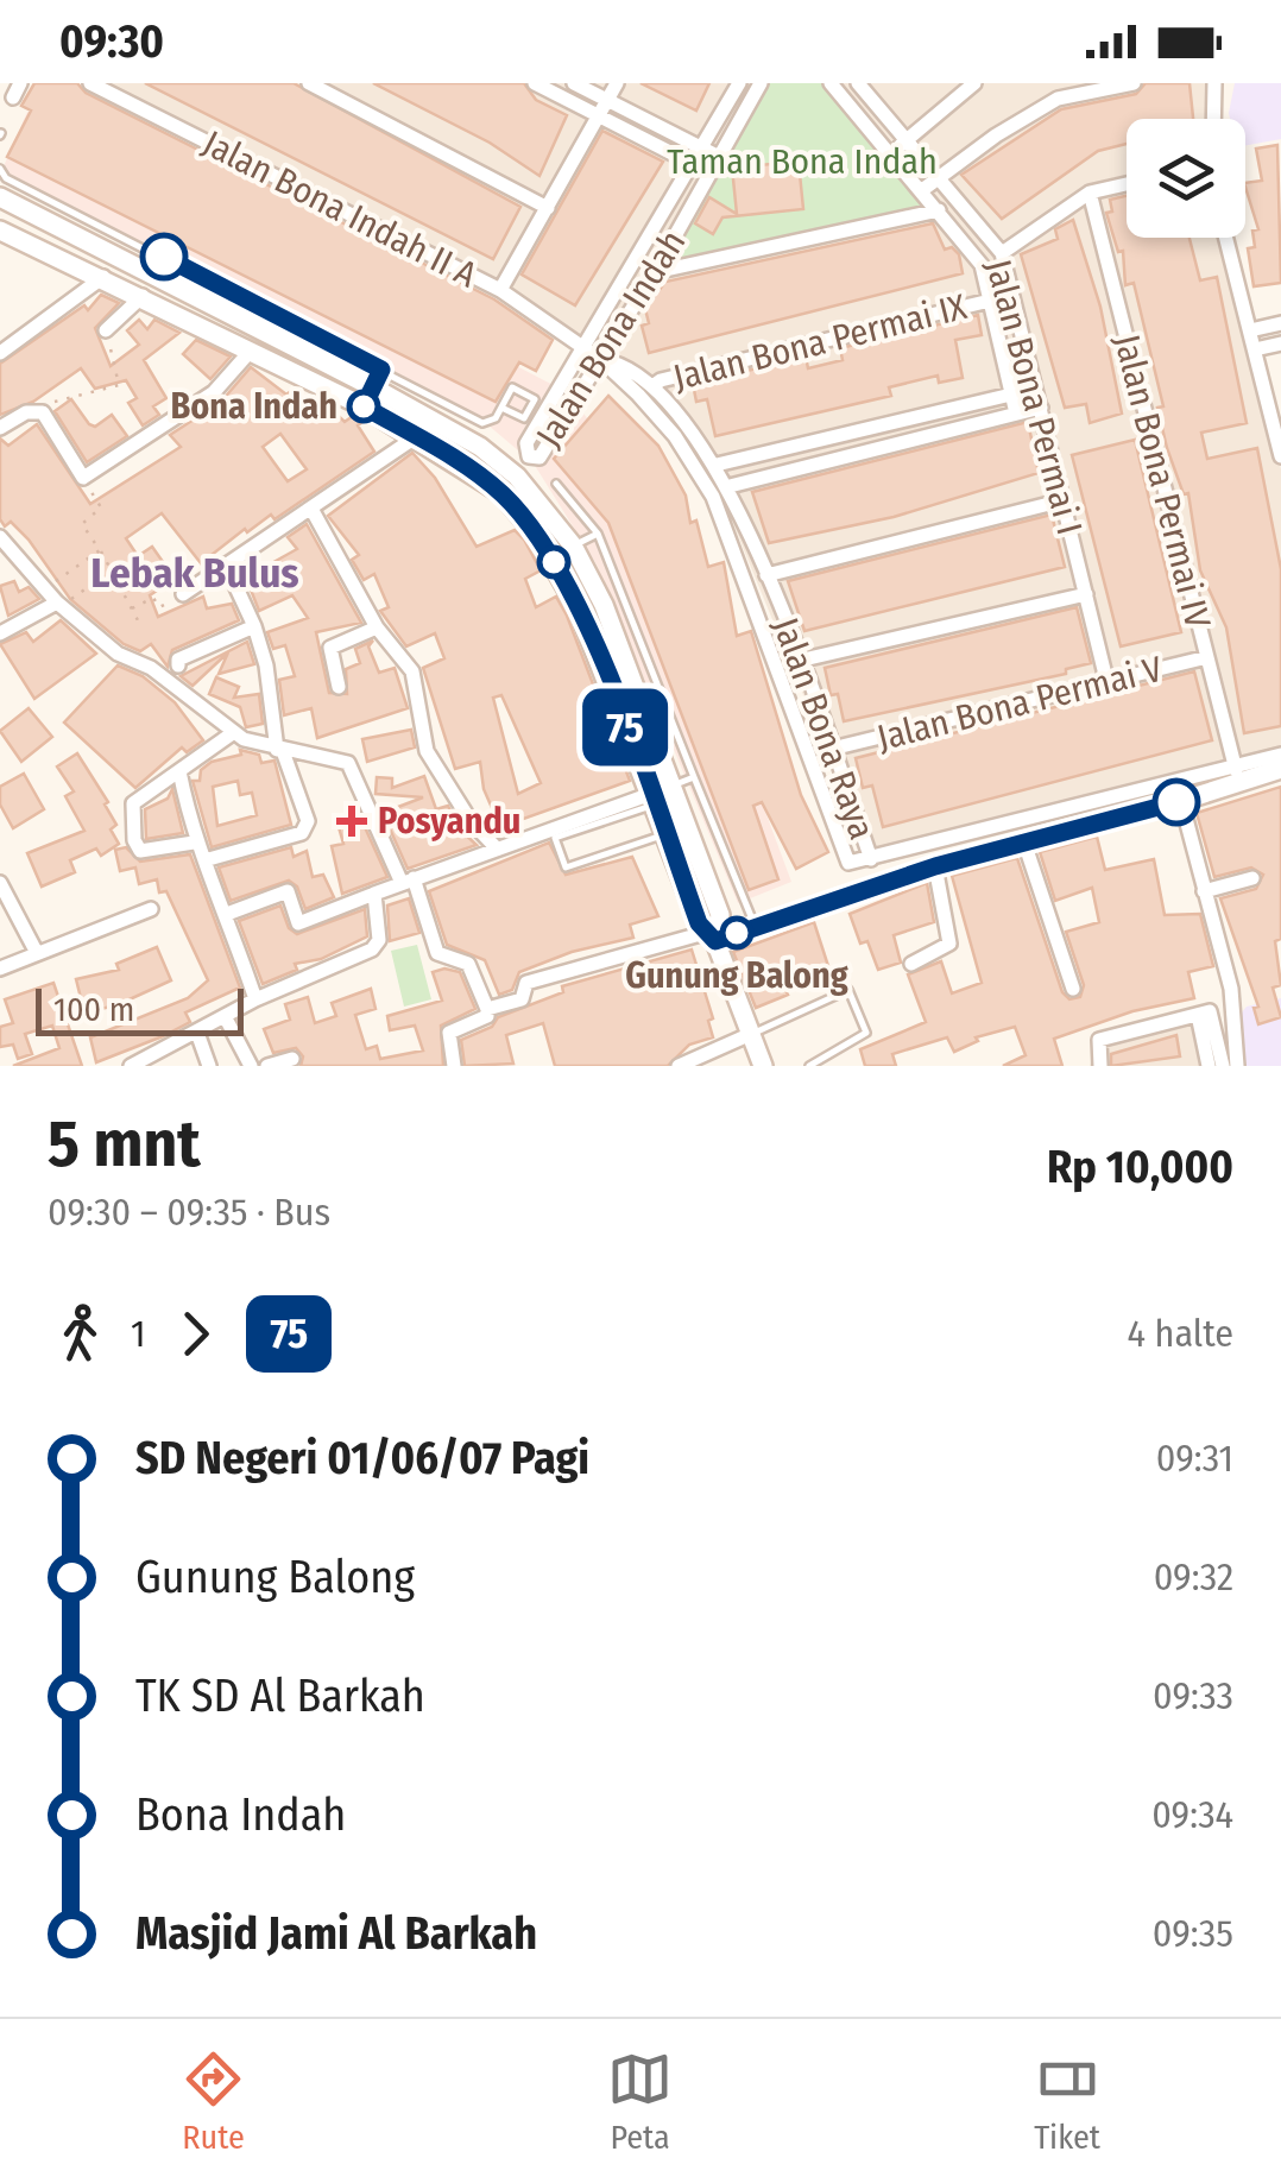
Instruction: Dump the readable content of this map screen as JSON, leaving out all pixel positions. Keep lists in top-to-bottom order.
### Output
{
  "streets": {
    "street": [
      "Jalan Bona Indah II A",
      "Jalan Bona Indah",
      "Jalan Bona Permai IX",
      "Jalan Bona Permai I",
      "Jalan Bona Permai IV",
      "Jalan Bona Permai V",
      "Jalan Bona Raya"
    ]
  },
  "crossings": [
    ["Jalan Bona Indah II A", "Jalan Bona Indah"],
    ["Jalan Bona Indah II A", "Jalan Bona Raya"],
    ["Jalan Bona Indah", "Jalan Bona Raya"],
    ["Jalan Bona Permai IX", "Jalan Bona Permai I"],
    ["Jalan Bona Permai IX", "Jalan Bona Raya"],
    ["Jalan Bona Permai I", "Jalan Bona Permai V"],
    ["Jalan Bona Permai IV", "Jalan Bona Permai V"],
    ["Jalan Bona Permai V", "Jalan Bona Raya"]
  ],
  "districts": ["Lebak Bulus"],
  "parks": ["Taman Bona Indah"],
  "places": {
    "other": ["Bona Indah", "Gunung Balong"],
    "health": ["Posyandu"]
  },
  "lines": ["bus line 75"],
  "scale_bar": "100 m",
  "page": {
    "status": "09:30",
    "on_map": "75",
    "scale": "100 m",
    "heading": ["5 mnt", "09:30 – 09:35 · Bus", "Rp 10,000"],
    "legs": ["1", "75", "4 halte"],
    "list": [
      {
        "name": "SD Negeri 01/06/07 Pagi",
        "value": "09:31"
      },
      {
        "name": "Gunung Balong",
        "value": "09:32"
      },
      {
        "name": "TK SD Al Barkah",
        "value": "09:33"
      },
      {
        "name": "Bona Indah",
        "value": "09:34"
      },
      {
        "name": "Masjid Jami Al Barkah",
        "value": "09:35"
      }
    ],
    "tabs": ["Rute", "Peta", "Tiket"]
  }
}
